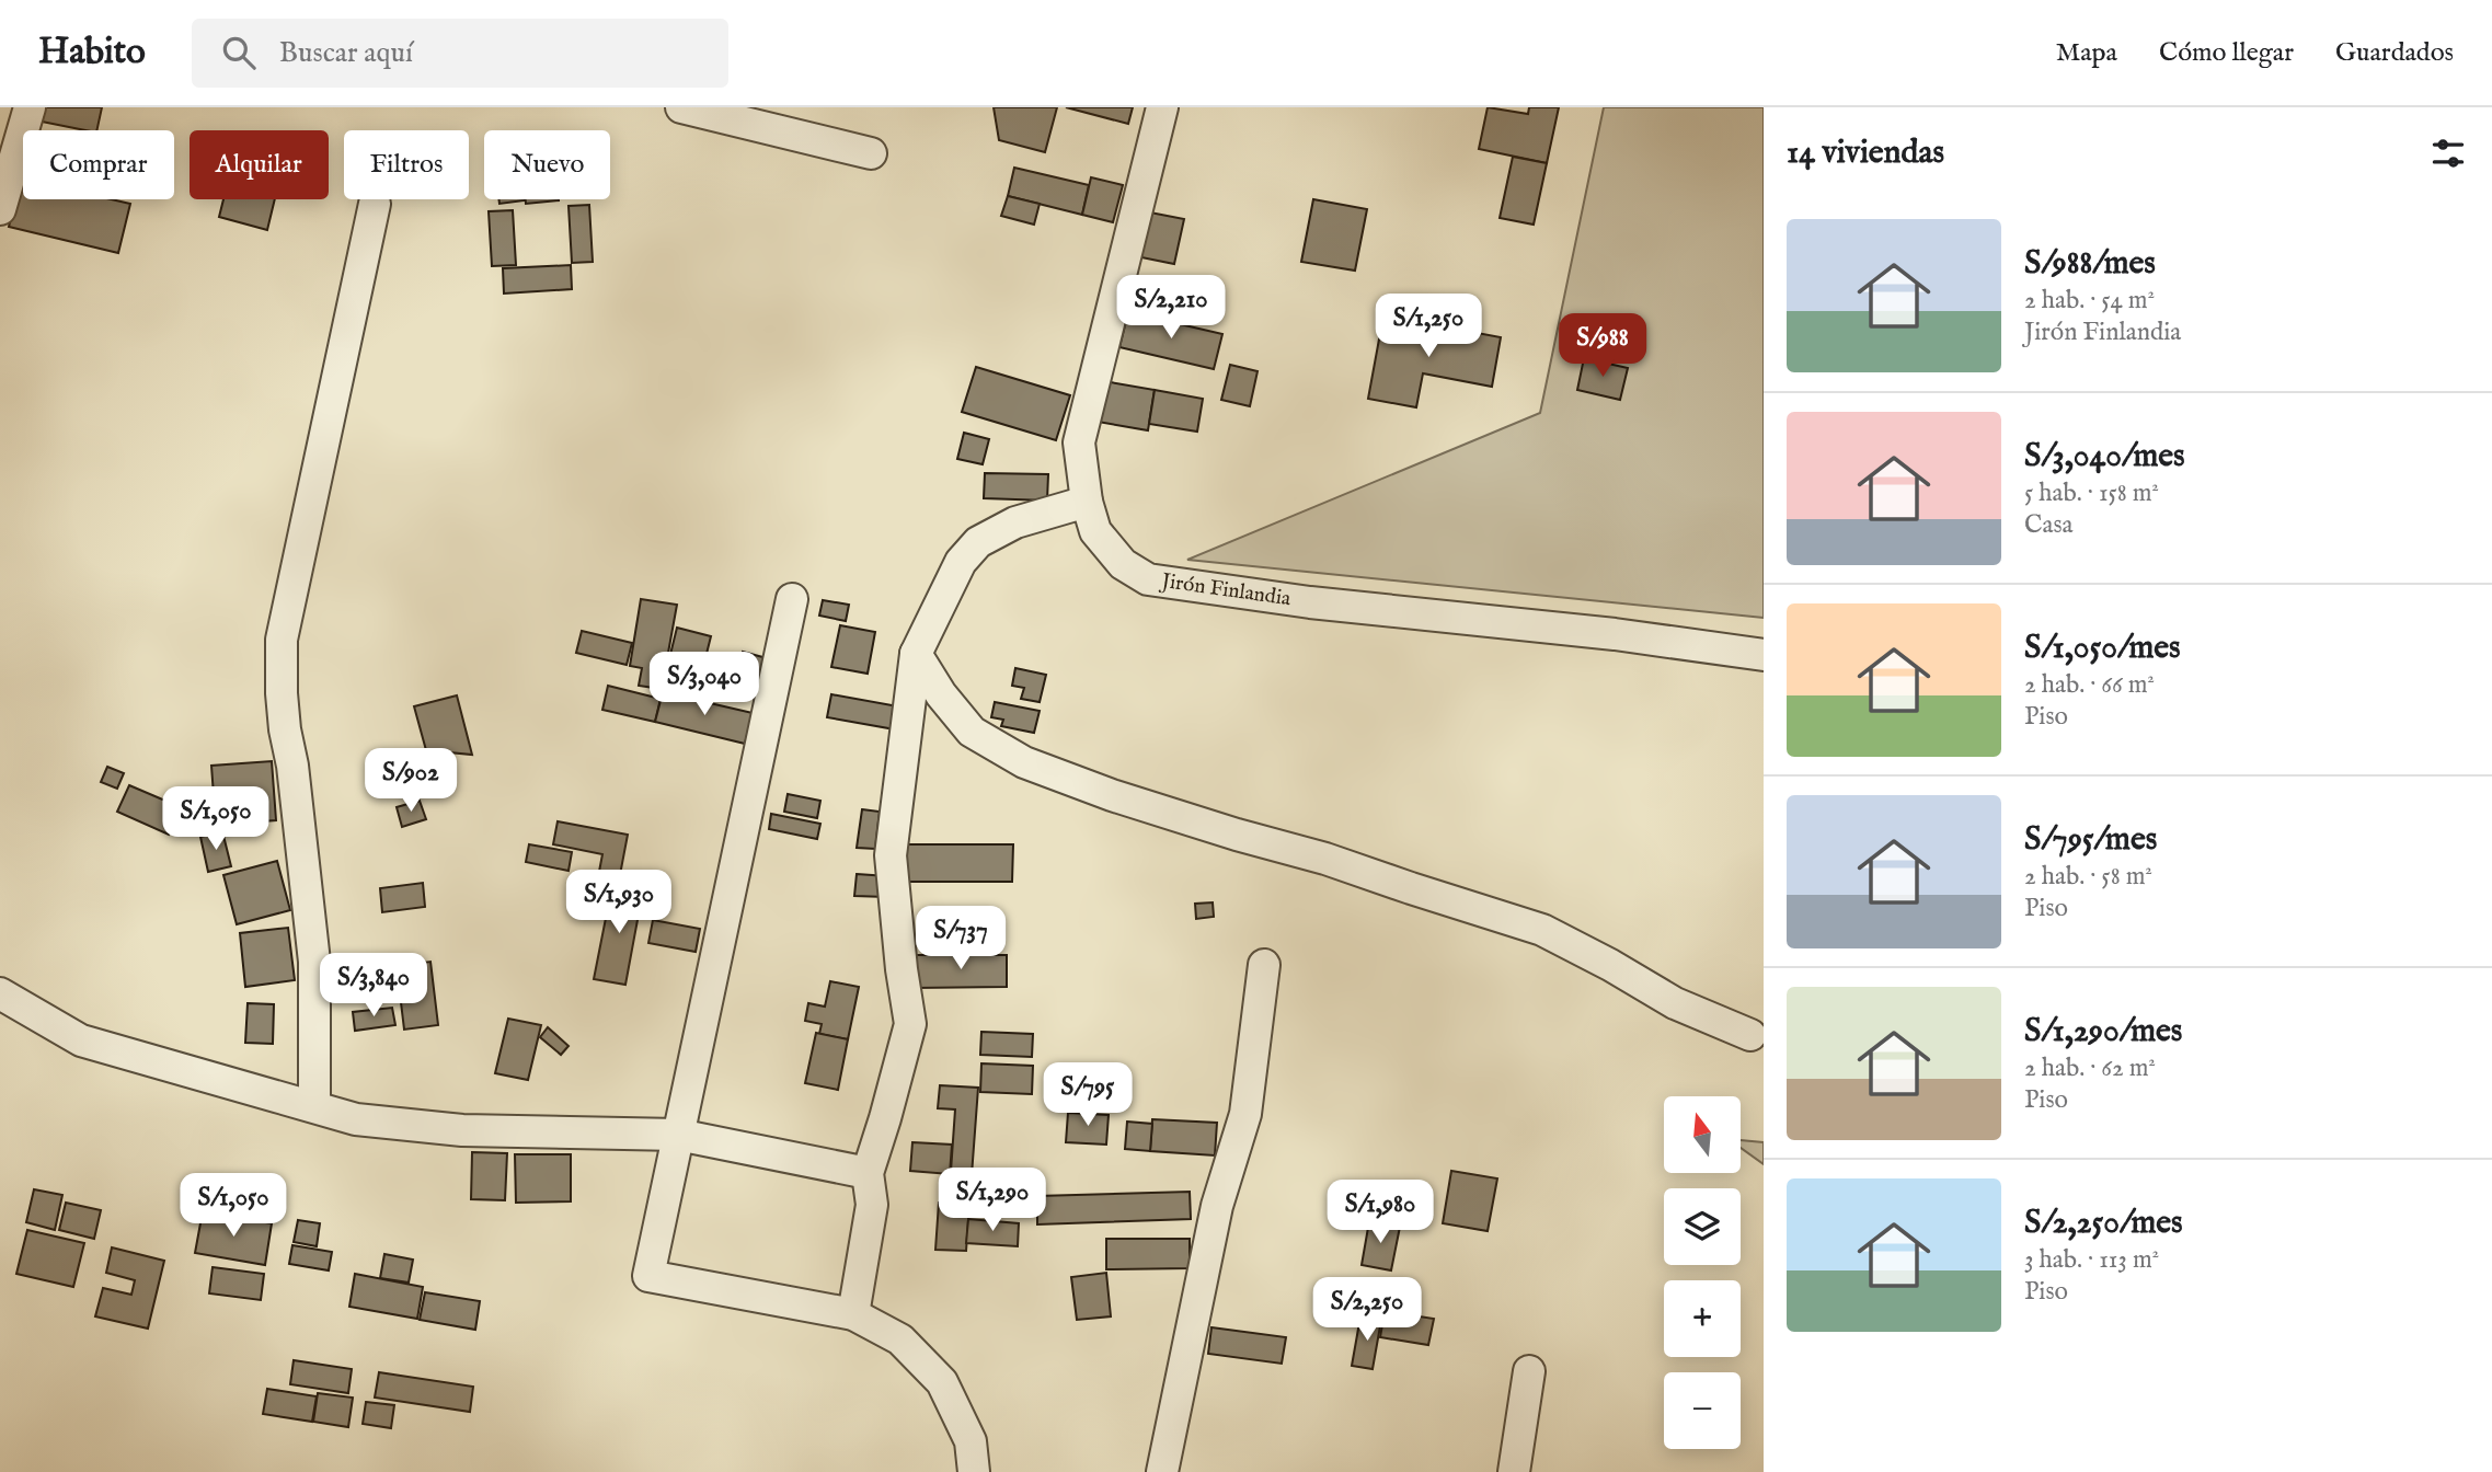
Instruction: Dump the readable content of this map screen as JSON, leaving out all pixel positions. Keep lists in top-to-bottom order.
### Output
{
  "streets": {
    "street": ["Jirón Finlandia"]
  },
  "north": "top",
  "page": {
    "header": "Habito",
    "search": "Buscar aquí",
    "nav": ["Mapa", "Cómo llegar", "Guardados"],
    "heading": "14 viviendas",
    "chip": [
      "Comprar",
      "Alquilar",
      "Filtros",
      "Nuevo"
    ],
    "list": [
      {
        "name": "S/988/mes",
        "note": "2 hab. · 54 m² · Jirón Finlandia"
      },
      {
        "name": "S/3,040/mes",
        "note": "5 hab. · 158 m² · Casa"
      },
      {
        "name": "S/1,050/mes",
        "note": "2 hab. · 66 m² · Piso"
      },
      {
        "name": "S/795/mes",
        "note": "2 hab. · 58 m² · Piso"
      },
      {
        "name": "S/1,290/mes",
        "note": "2 hab. · 62 m² · Piso"
      },
      {
        "name": "S/2,250/mes",
        "note": "3 hab. · 113 m² · Piso"
      }
    ],
    "price": [
      "S/2,210",
      "S/1,250",
      "S/988",
      "S/3,040",
      "S/902",
      "S/1,050",
      "S/1,930",
      "S/737",
      "S/3,840",
      "S/795",
      "S/1,290",
      "S/1,050",
      "S/1,980",
      "S/2,250"
    ],
    "map_buttons": ["+", "−"]
  }
}
